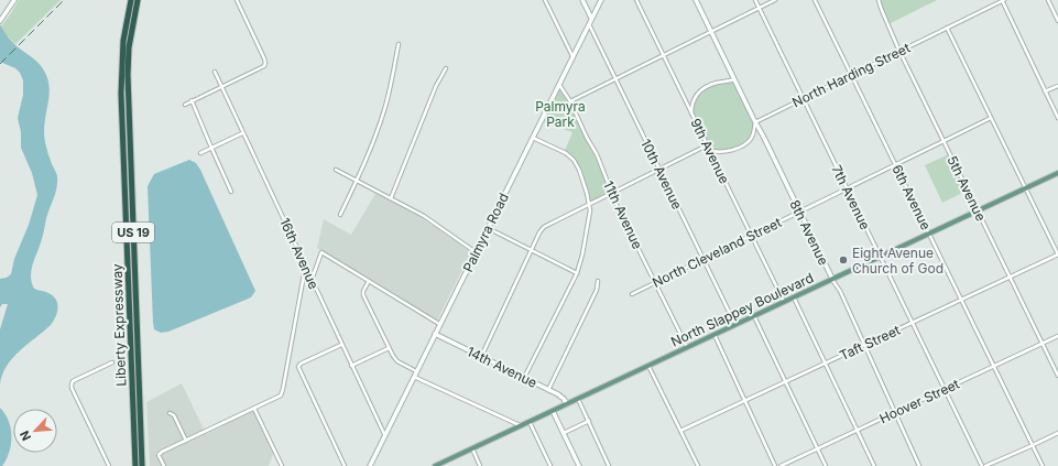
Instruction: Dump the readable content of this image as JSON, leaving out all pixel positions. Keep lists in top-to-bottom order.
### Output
{
  "streets": {
    "highway": ["US 19", "Liberty Expressway"],
    "main road": ["North Slappey Boulevard"],
    "street": [
      "North Harding Street",
      "9th Avenue",
      "10th Avenue",
      "5th Avenue",
      "7th Avenue",
      "6th Avenue",
      "11th Avenue",
      "Palmyra Road",
      "8th Avenue",
      "North Cleveland Street",
      "16th Avenue",
      "Taft Street",
      "14th Avenue",
      "Hoover Street"
    ]
  },
  "crossings": [
    ["North Harding Street", "9th Avenue"],
    ["North Harding Street", "5th Avenue"],
    ["North Harding Street", "7th Avenue"],
    ["North Harding Street", "6th Avenue"],
    ["North Harding Street", "8th Avenue"],
    ["9th Avenue", "8th Avenue"],
    ["9th Avenue", "North Cleveland Street"],
    ["9th Avenue", "North Slappey Boulevard"],
    ["10th Avenue", "Palmyra Road"],
    ["10th Avenue", "North Cleveland Street"],
    ["10th Avenue", "North Slappey Boulevard"],
    ["5th Avenue", "North Cleveland Street"],
    ["5th Avenue", "North Slappey Boulevard"],
    ["5th Avenue", "Taft Street"],
    ["5th Avenue", "Hoover Street"],
    ["7th Avenue", "North Cleveland Street"],
    ["7th Avenue", "North Slappey Boulevard"],
    ["7th Avenue", "Taft Street"],
    ["7th Avenue", "Hoover Street"],
    ["6th Avenue", "North Cleveland Street"],
    ["6th Avenue", "North Slappey Boulevard"],
    ["6th Avenue", "Taft Street"],
    ["6th Avenue", "Hoover Street"],
    ["11th Avenue", "Palmyra Road"],
    ["11th Avenue", "North Cleveland Street"],
    ["11th Avenue", "North Slappey Boulevard"],
    ["Palmyra Road", "16th Avenue"],
    ["Palmyra Road", "14th Avenue"],
    ["8th Avenue", "North Cleveland Street"],
    ["8th Avenue", "North Slappey Boulevard"],
    ["8th Avenue", "Taft Street"],
    ["8th Avenue", "Hoover Street"],
    ["North Slappey Boulevard", "14th Avenue"]
  ],
  "parks": ["Palmyra Park"],
  "places": ["Eight Avenue Church of God"],
  "north": "bottom left"
}
